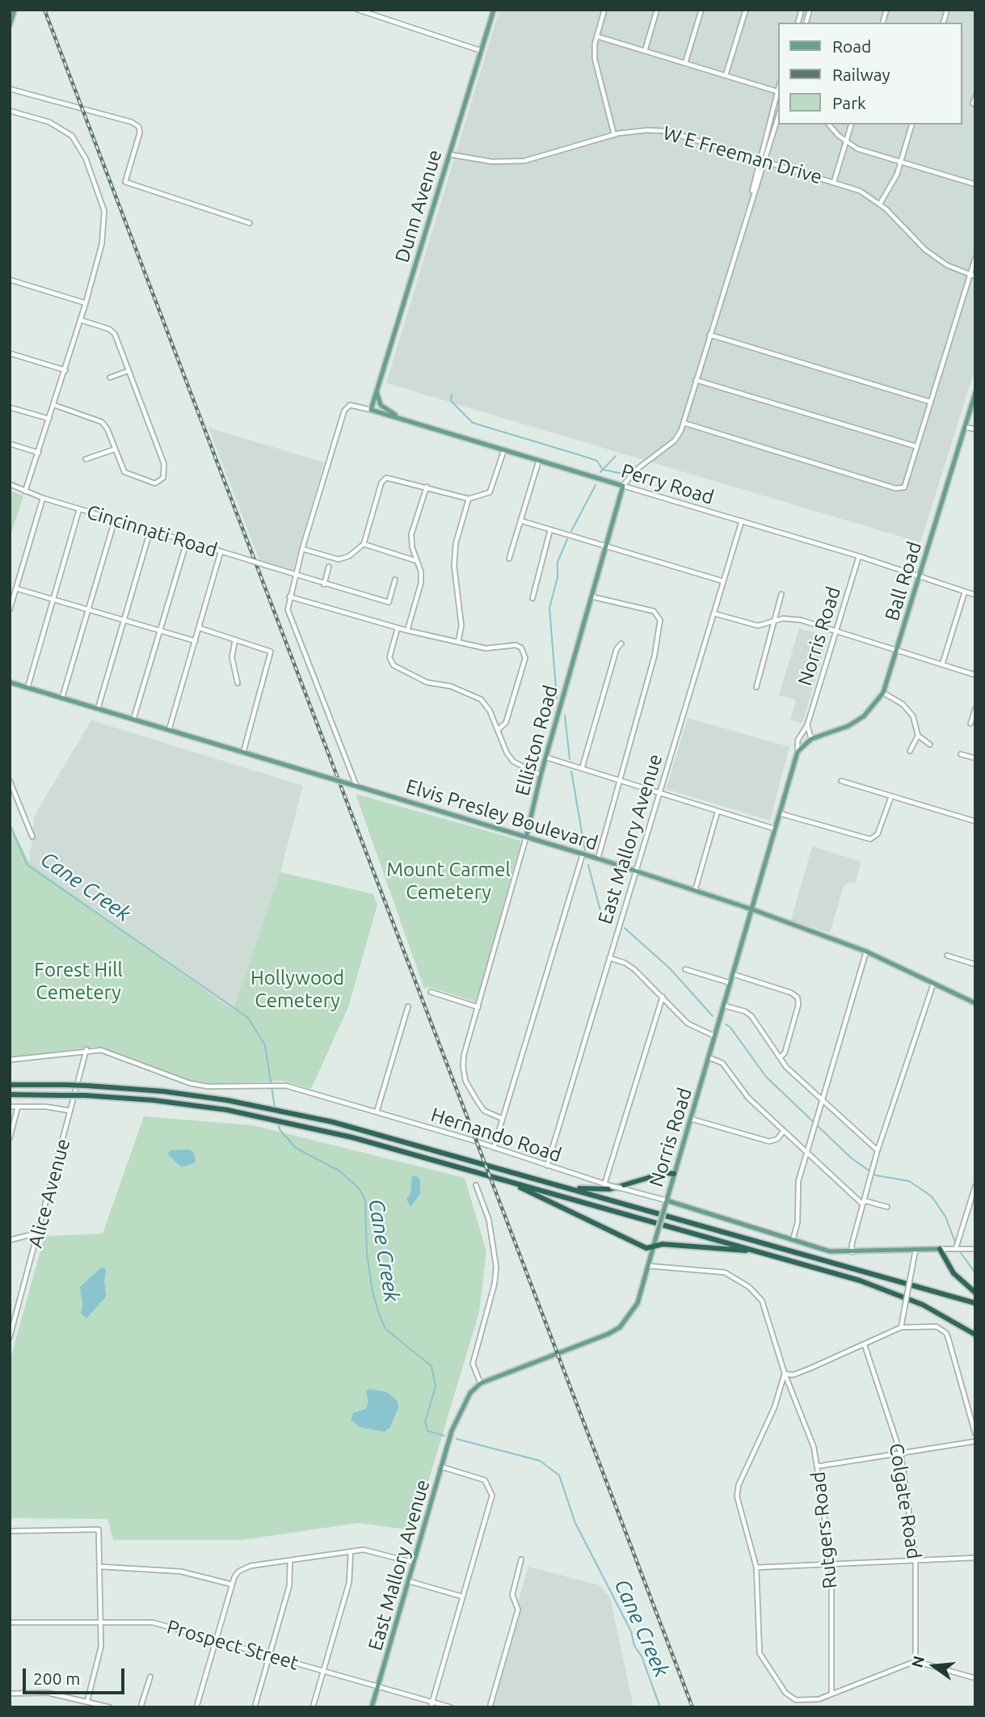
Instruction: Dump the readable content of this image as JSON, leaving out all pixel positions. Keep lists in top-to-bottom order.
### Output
{
  "streets": {
    "main road": [
      "Dunn Avenue",
      "Perry Road",
      "Ball Road",
      "Norris Road",
      "Elliston Road",
      "Elvis Presley Boulevard",
      "East Mallory Avenue",
      "Hernando Road"
    ],
    "street": [
      "W E Freeman Drive",
      "Cincinnati Road",
      "Alice Avenue",
      "Colgate Road",
      "Rutgers Road",
      "Prospect Street"
    ]
  },
  "crossings": [
    ["W E Freeman Drive", "Dunn Avenue"],
    ["Dunn Avenue", "Perry Road"],
    ["Perry Road", "Ball Road"],
    ["Perry Road", "Norris Road"],
    ["Perry Road", "Elliston Road"],
    ["Perry Road", "East Mallory Avenue"],
    ["Ball Road", "Norris Road"],
    ["Norris Road", "Elvis Presley Boulevard"],
    ["Norris Road", "East Mallory Avenue"],
    ["Norris Road", "Hernando Road"],
    ["Norris Road", "Rutgers Road"],
    ["Elliston Road", "Elvis Presley Boulevard"],
    ["Elvis Presley Boulevard", "East Mallory Avenue"],
    ["East Mallory Avenue", "Hernando Road"],
    ["East Mallory Avenue", "Prospect Street"],
    ["Hernando Road", "Alice Avenue"]
  ],
  "water": ["Cane Creek"],
  "parks": ["Mount Carmel Cemetery", "Forest Hill Cemetery", "Hollywood Cemetery"],
  "legend": ["Road", "Railway", "Park"],
  "scale_bar": "200 m",
  "north": "left"
}
